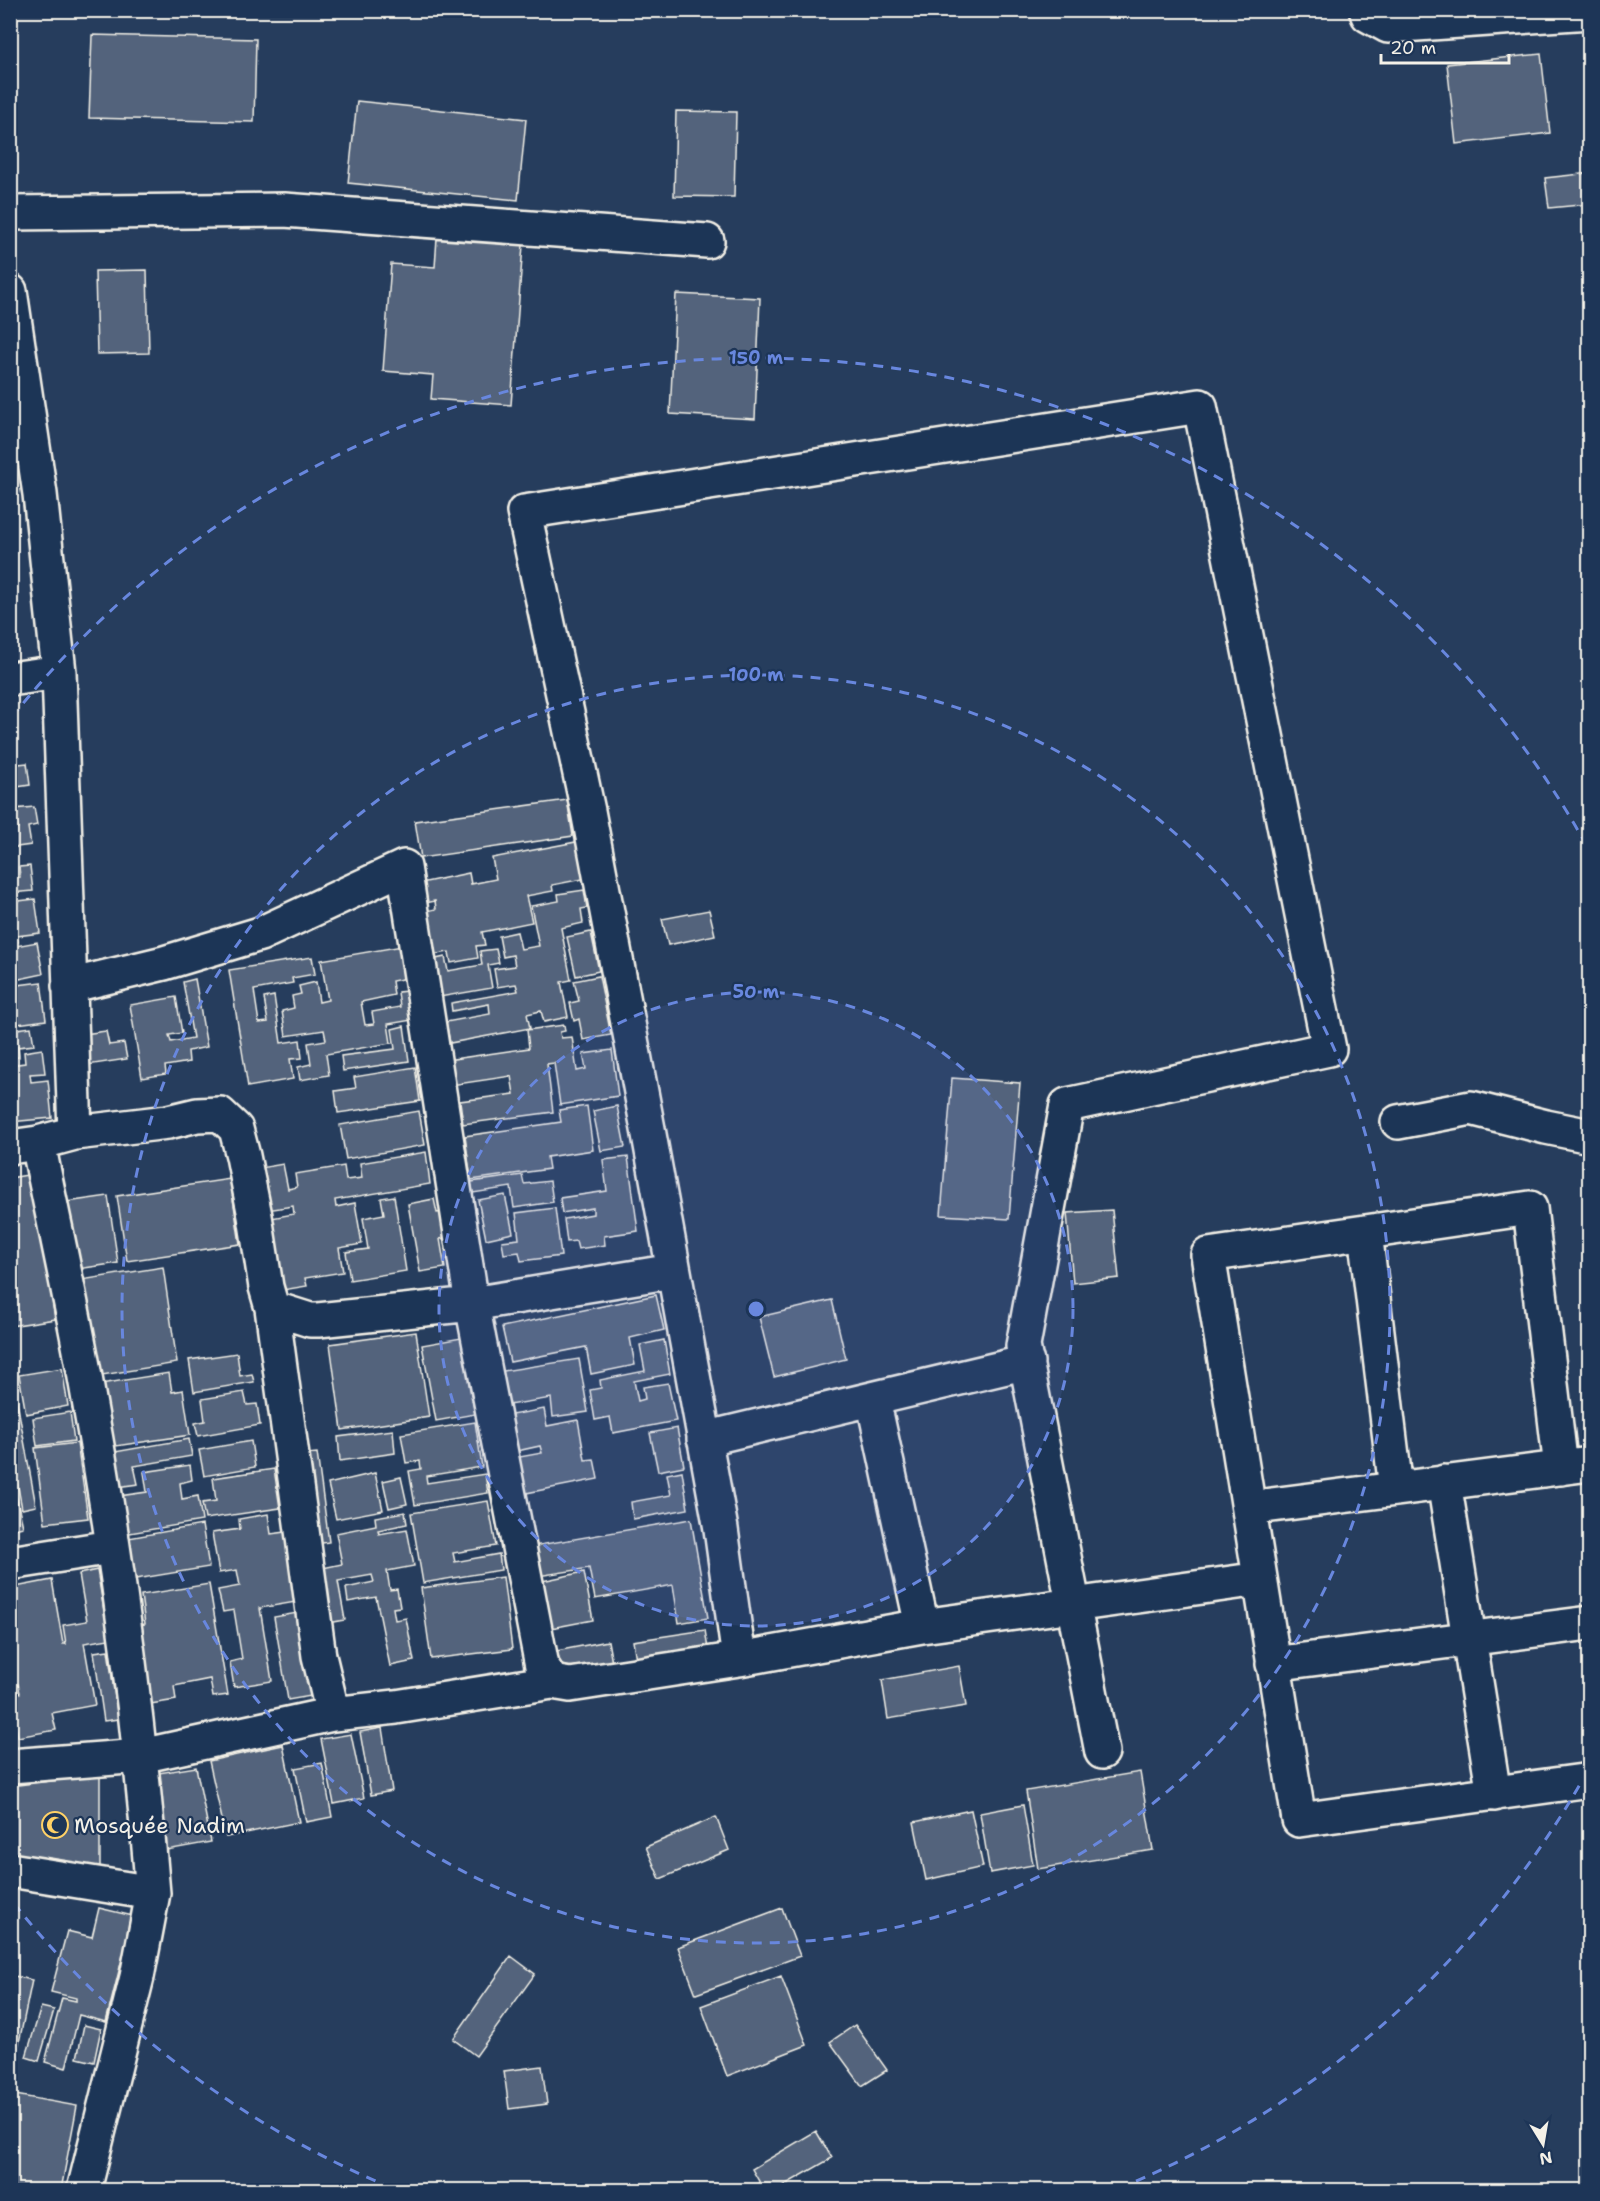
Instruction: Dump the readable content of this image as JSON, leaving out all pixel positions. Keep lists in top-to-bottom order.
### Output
{
  "places": {
    "mosque": ["Mosquée Nadim"]
  },
  "scale_bar": "20 m",
  "north": "bottom",
  "rings": ["150 m", "100 m", "50 m"]
}
